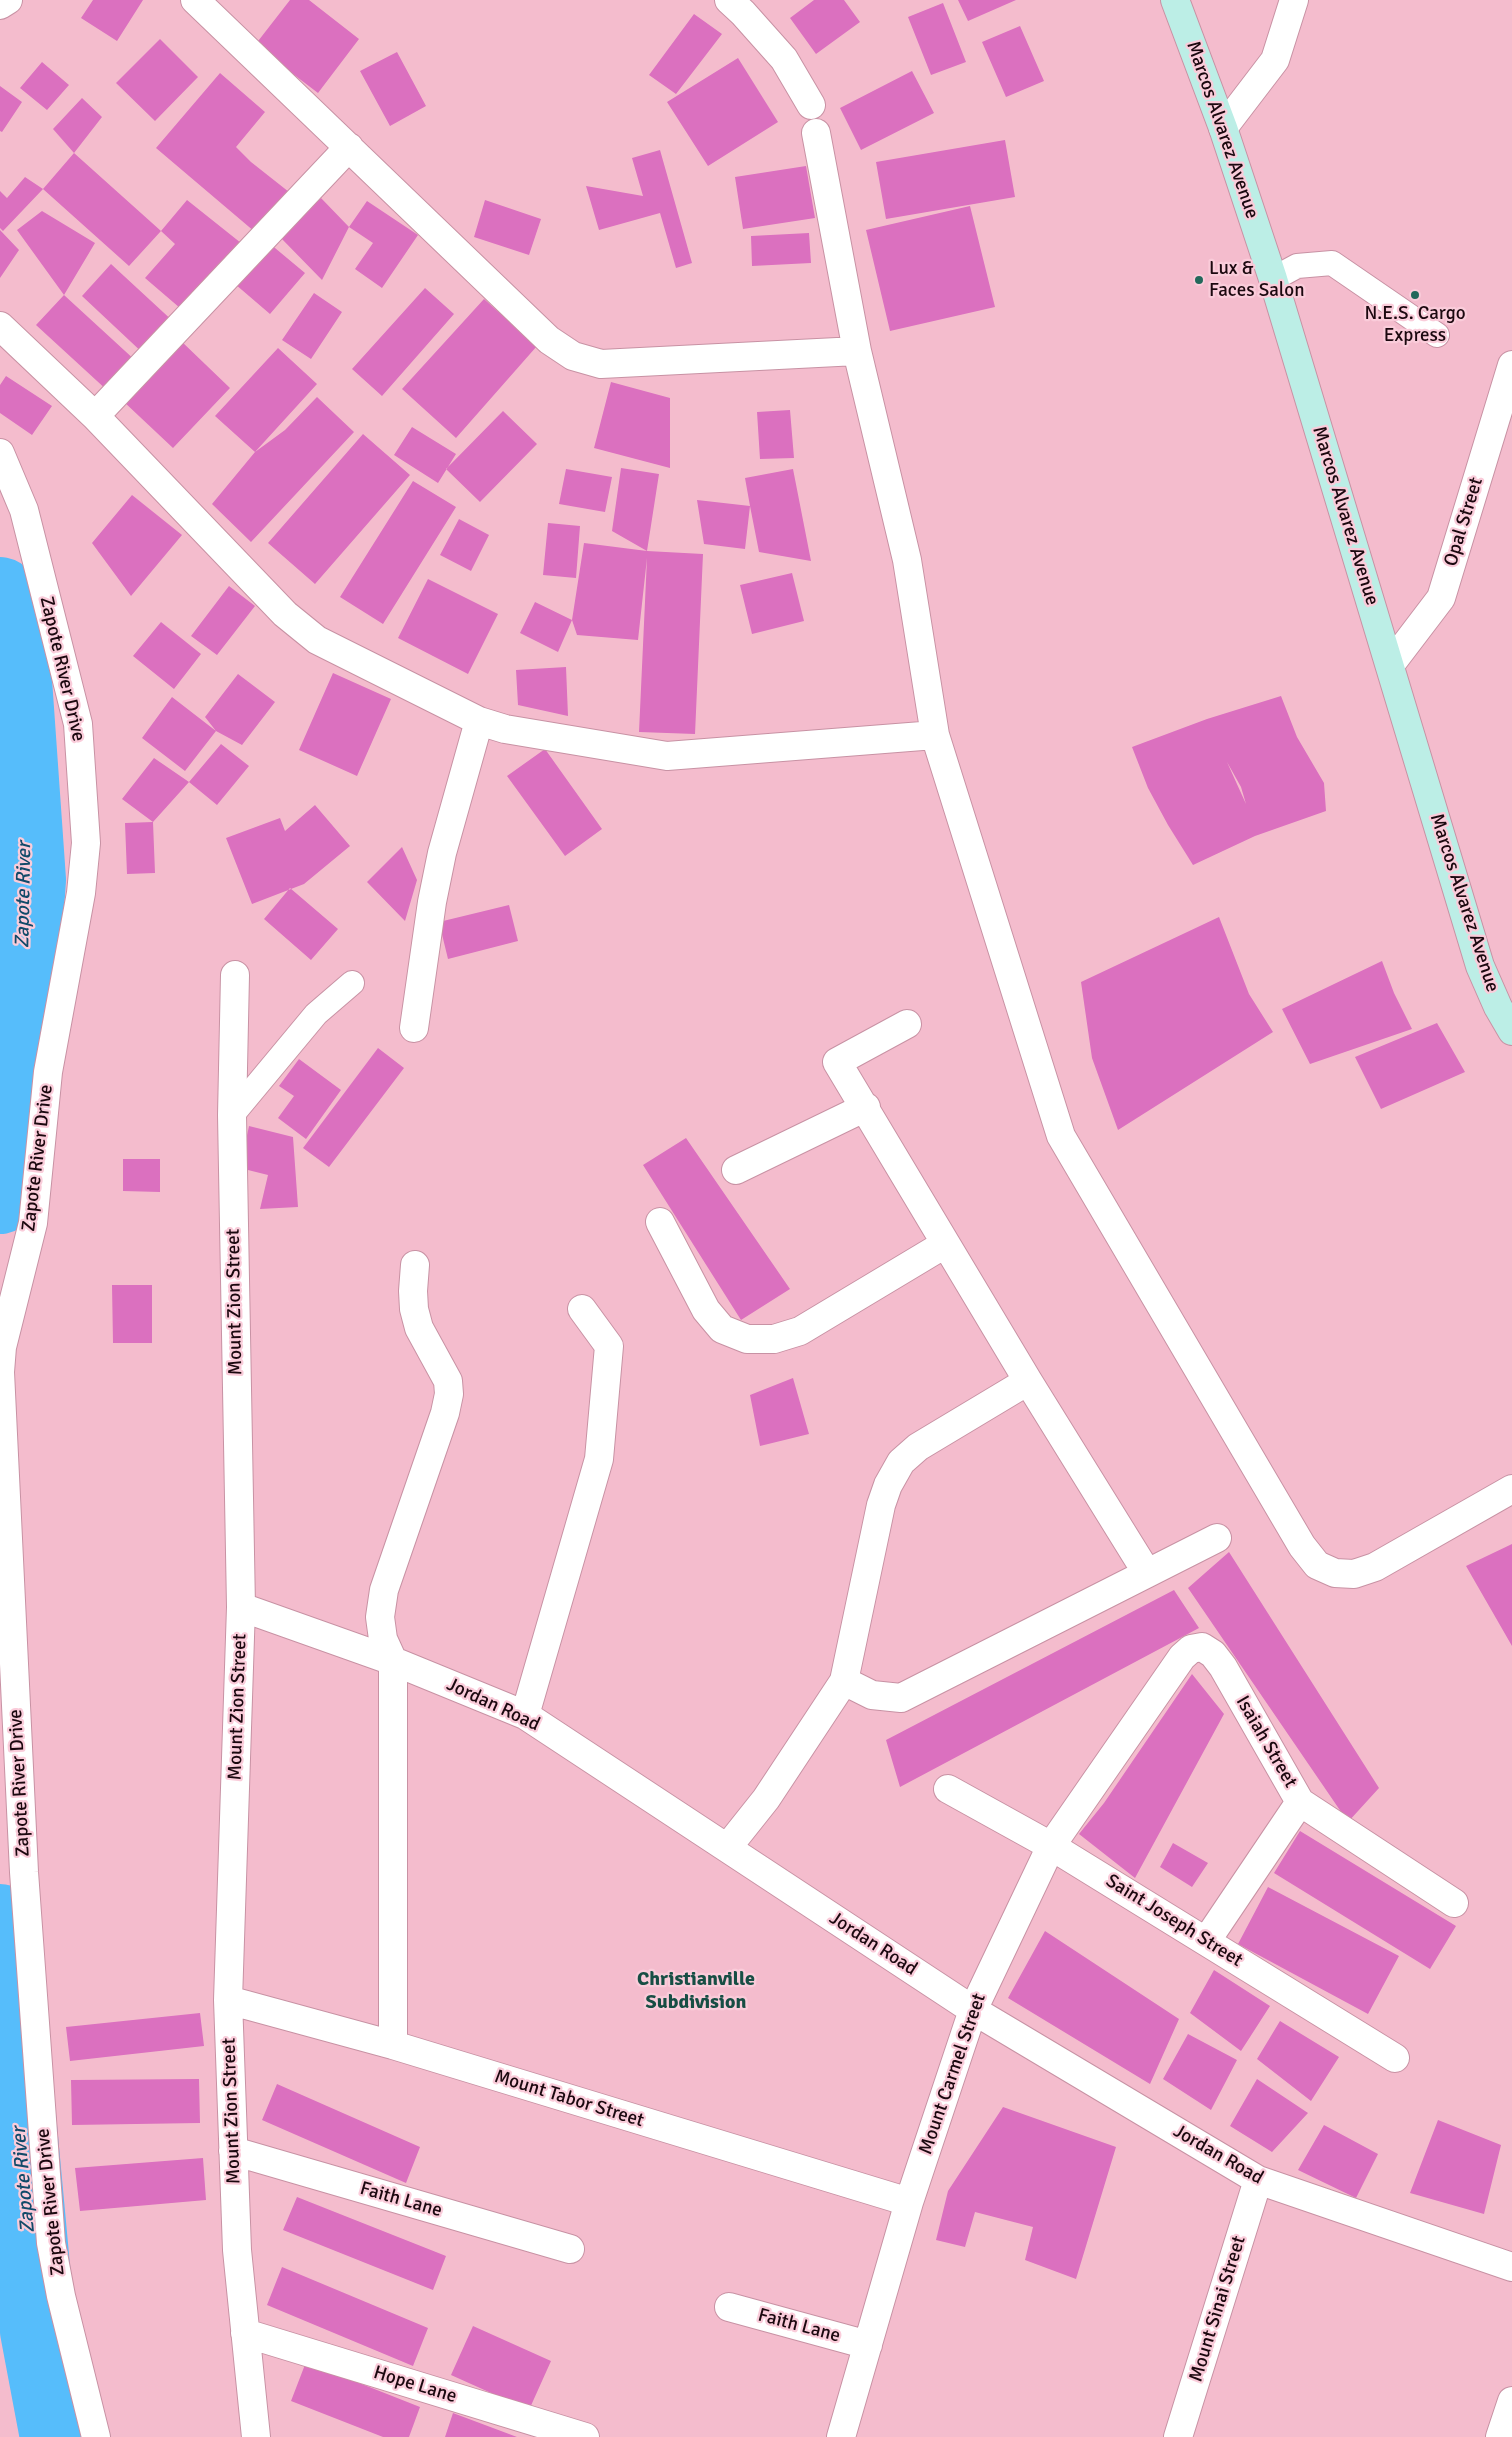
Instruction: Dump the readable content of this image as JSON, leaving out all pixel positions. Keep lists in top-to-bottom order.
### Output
{
  "streets": {
    "main road": ["Marcos Alvarez Avenue"],
    "street": [
      "Opal Street",
      "Zapote River Drive",
      "Mount Zion Street",
      "Jordan Road",
      "Isaiah Street",
      "Saint Joseph Street",
      "Mount Carmel Street",
      "Mount Tabor Street",
      "Faith Lane",
      "Mount Sinai Street",
      "Hope Lane"
    ]
  },
  "crossings": [
    ["Marcos Alvarez Avenue", "Opal Street"],
    ["Mount Zion Street", "Jordan Road"],
    ["Mount Zion Street", "Mount Tabor Street"],
    ["Mount Zion Street", "Faith Lane"],
    ["Mount Zion Street", "Hope Lane"],
    ["Jordan Road", "Mount Carmel Street"],
    ["Jordan Road", "Mount Sinai Street"],
    ["Isaiah Street", "Saint Joseph Street"],
    ["Isaiah Street", "Mount Carmel Street"],
    ["Saint Joseph Street", "Mount Carmel Street"],
    ["Mount Carmel Street", "Mount Tabor Street"],
    ["Mount Carmel Street", "Faith Lane"]
  ],
  "districts": ["Christianville Subdivision"],
  "water": ["Zapote River"],
  "places": ["Lux & Faces Salon", "N.E.S. Cargo Express"]
}
